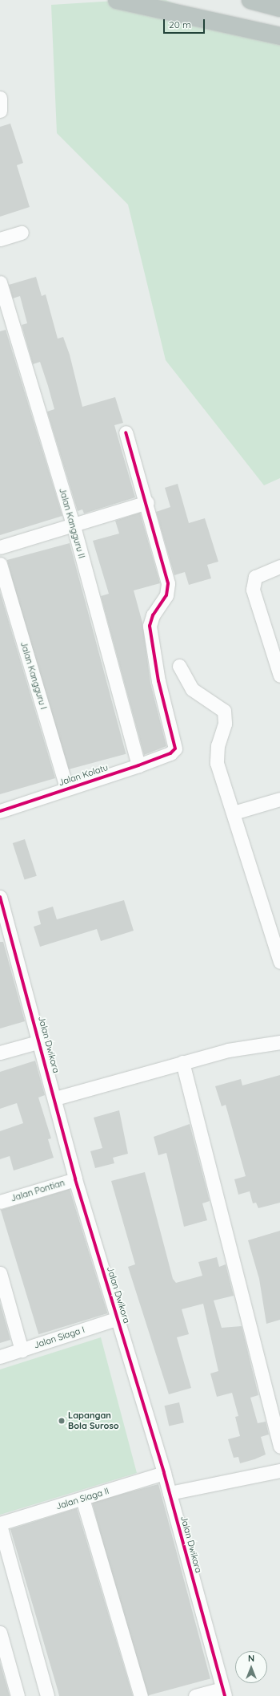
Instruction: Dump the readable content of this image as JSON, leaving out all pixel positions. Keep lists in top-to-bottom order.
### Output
{
  "streets": {
    "street": [
      "Jalan Kangguru II",
      "Jalan Kangguru I",
      "Jalan Kolatu",
      "Jalan Dwikora",
      "Jalan Pontian",
      "Jalan Siaga I",
      "Jalan Siaga II"
    ]
  },
  "crossings": [
    ["Jalan Kangguru II", "Jalan Kolatu"],
    ["Jalan Kangguru I", "Jalan Kolatu"],
    ["Jalan Dwikora", "Jalan Pontian"],
    ["Jalan Dwikora", "Jalan Siaga I"],
    ["Jalan Dwikora", "Jalan Siaga II"]
  ],
  "places": ["Lapangan Bola Suroso"],
  "scale_bar": "20 m",
  "north": "top"
}
